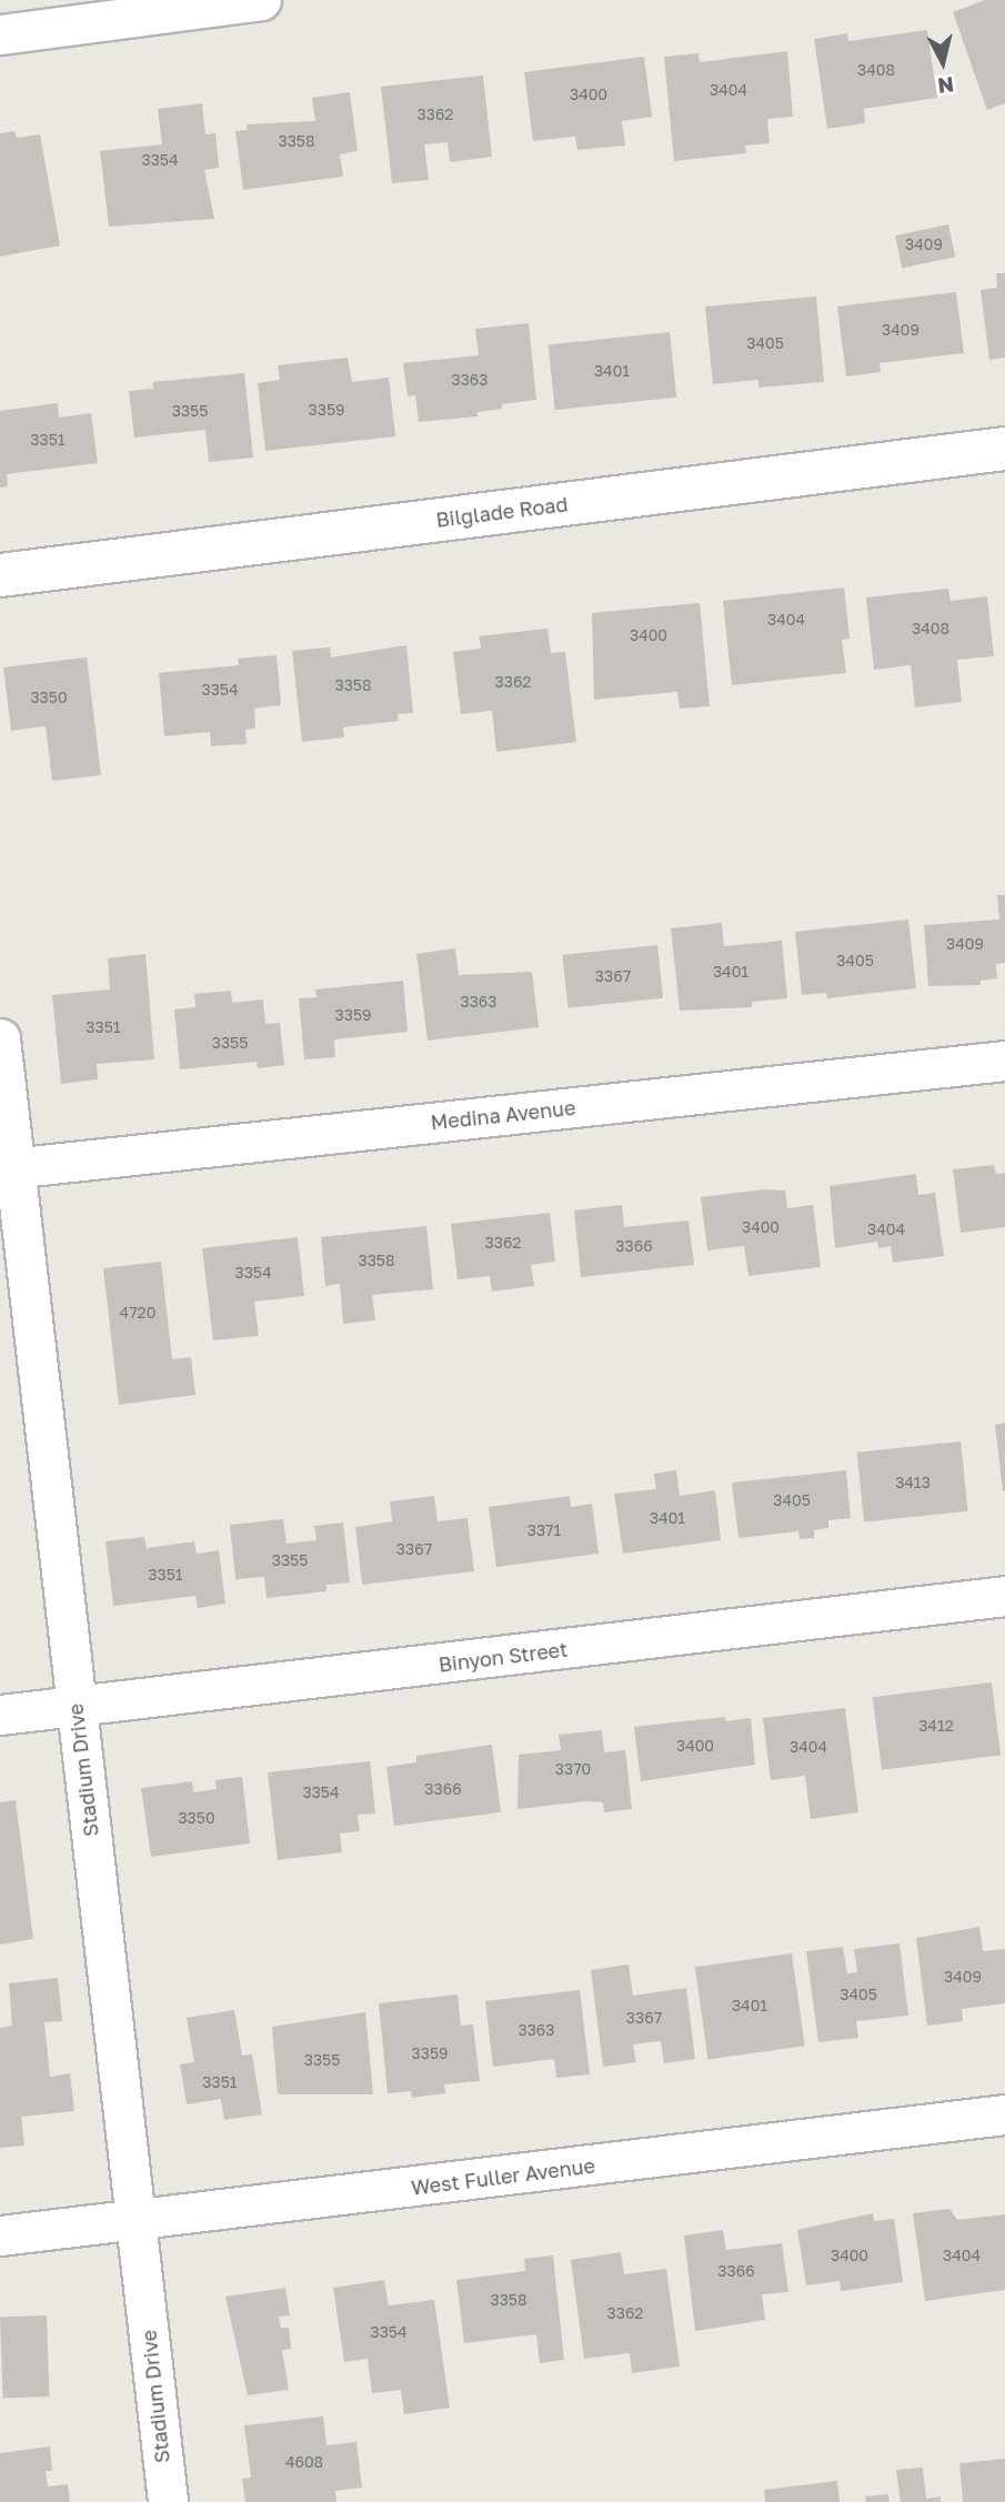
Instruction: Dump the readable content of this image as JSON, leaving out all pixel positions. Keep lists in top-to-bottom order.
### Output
{
  "streets": {
    "street": [
      "Bilglade Road",
      "Medina Avenue",
      "Binyon Street",
      "Stadium Drive",
      "West Fuller Avenue"
    ]
  },
  "crossings": [
    ["Medina Avenue", "Stadium Drive"],
    ["Binyon Street", "Stadium Drive"],
    ["Stadium Drive", "West Fuller Avenue"]
  ],
  "house_numbers": [
    "3408",
    "3404",
    "3400",
    "3362",
    "3358",
    "3354",
    "3409",
    "3409",
    "3405",
    "3401",
    "3363",
    "3359",
    "3355",
    "3351",
    "3404",
    "3408",
    "3400",
    "3362",
    "3358",
    "3354",
    "3350",
    "3409",
    "3405",
    "3401",
    "3367",
    "3363",
    "3359",
    "3351",
    "3355",
    "3400",
    "3404",
    "3362",
    "3366",
    "3358",
    "3354",
    "4720",
    "3413",
    "3405",
    "3401",
    "3371",
    "3367",
    "3355",
    "3351",
    "3412",
    "3400",
    "3404",
    "3370",
    "3366",
    "3354",
    "3350",
    "3409",
    "3405",
    "3401",
    "3367",
    "3363",
    "3359",
    "3355",
    "3351",
    "3400",
    "3404",
    "3366",
    "3358",
    "3362",
    "3354",
    "4608"
  ],
  "north": "bottom"
}
